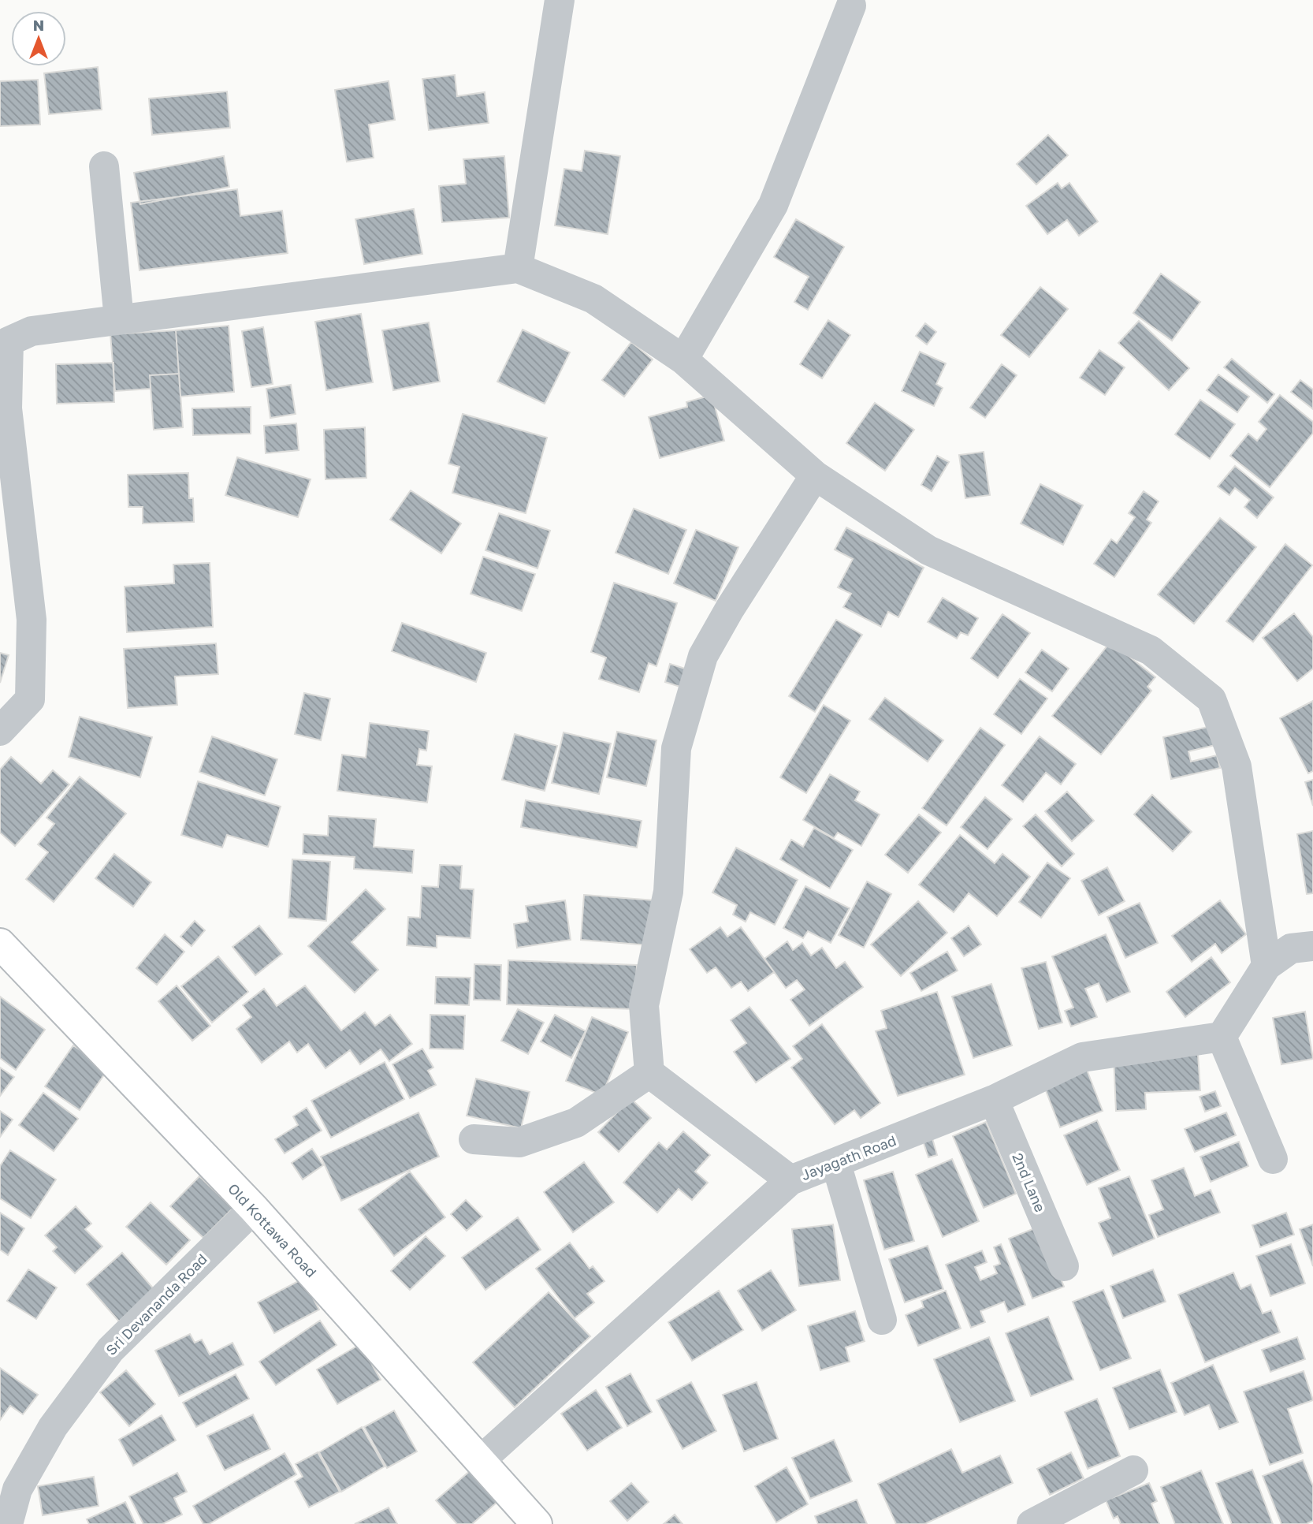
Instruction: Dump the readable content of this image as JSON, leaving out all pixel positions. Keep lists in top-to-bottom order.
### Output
{
  "streets": {
    "main road": ["Old Kottawa Road"],
    "street": ["Jayagath Road", "2nd Lane", "Sri Devananda Road"]
  },
  "crossings": [
    ["Jayagath Road", "2nd Lane"],
    ["Jayagath Road", "Old Kottawa Road"],
    ["Old Kottawa Road", "Sri Devananda Road"]
  ],
  "north": "top"
}
